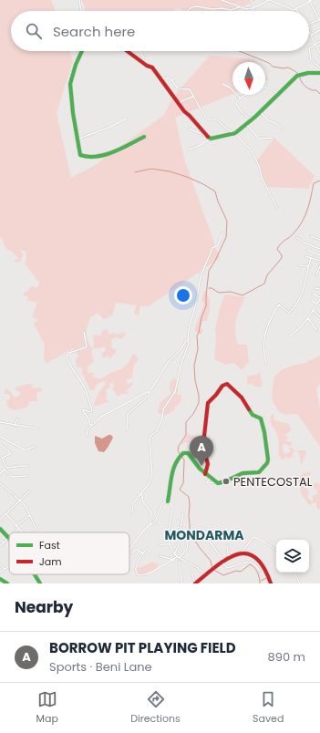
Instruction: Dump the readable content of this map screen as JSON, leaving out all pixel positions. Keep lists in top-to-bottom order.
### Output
{
  "districts": ["MONDARMA"],
  "places": ["PENTECOSTAL"],
  "legend": ["Fast", "Jam"],
  "north": "bottom",
  "page": {
    "search": "Search here",
    "pins": "A",
    "heading": "Nearby",
    "list": [
      {
        "mark": "A",
        "name": "BORROW PIT PLAYING FIELD",
        "note": "Sports · Beni Lane",
        "value": "890 m"
      }
    ],
    "nav": ["Map", "Directions", "Saved"]
  }
}
